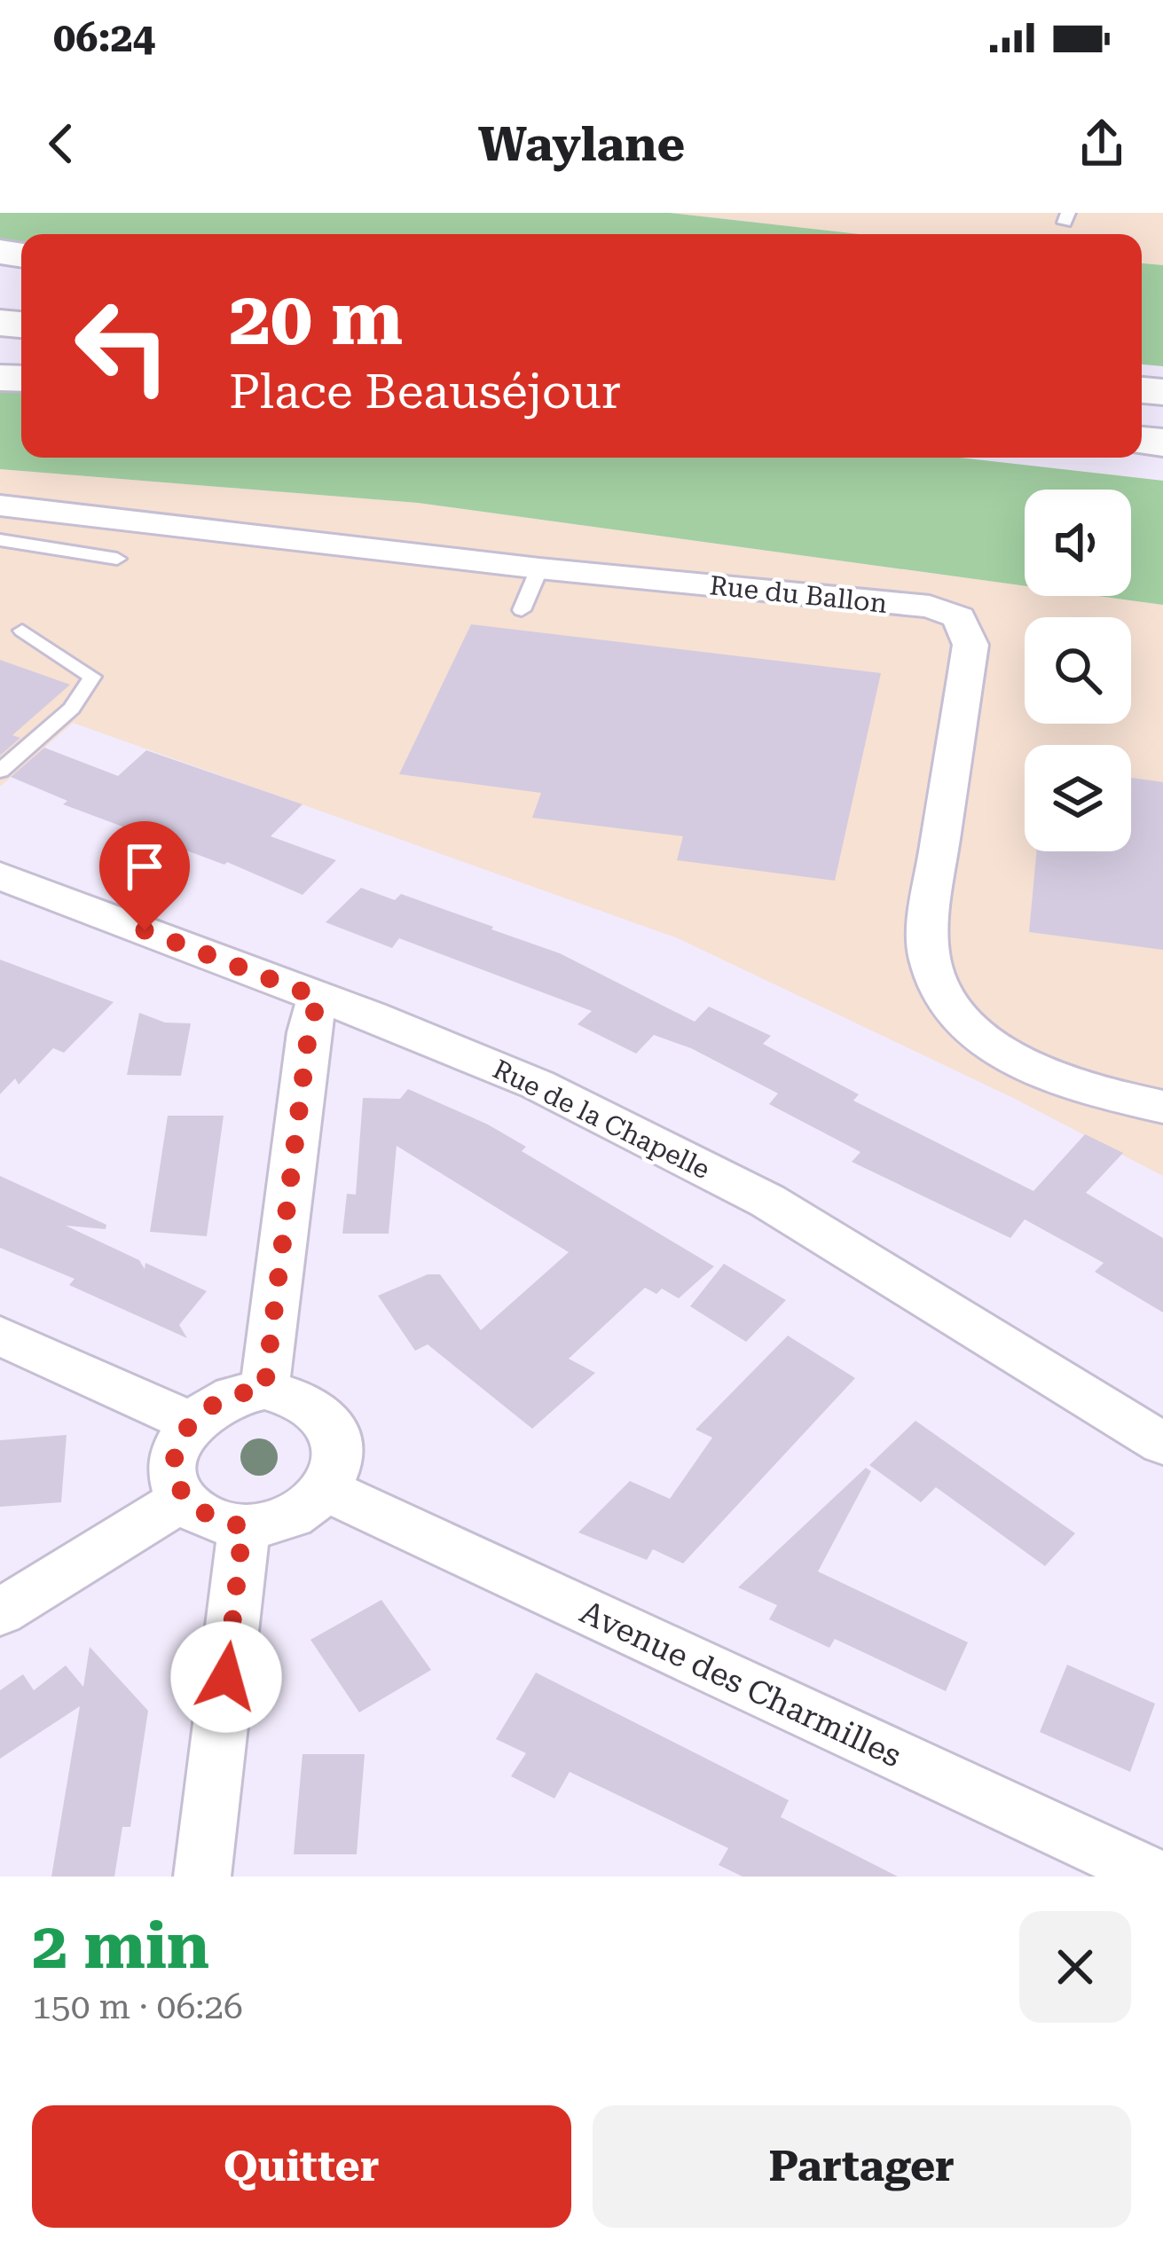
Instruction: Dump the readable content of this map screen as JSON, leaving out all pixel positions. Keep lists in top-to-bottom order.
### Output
{
  "streets": {
    "street": ["Rue du Ballon", "Rue de la Chapelle", "Avenue des Charmilles"]
  },
  "page": {
    "status": "06:24",
    "header": "Waylane",
    "turn": ["20 m", "Place Beauséjour"],
    "heading": ["2 min", "150 m · 06:26"],
    "buttons": ["Quitter", "Partager"]
  }
}
